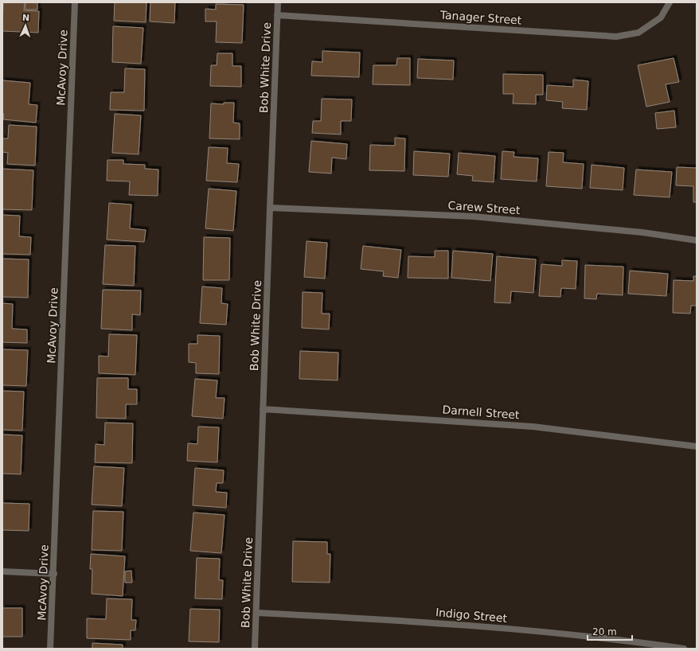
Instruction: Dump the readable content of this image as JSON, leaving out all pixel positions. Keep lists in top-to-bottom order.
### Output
{
  "streets": {
    "street": [
      "Tanager Street",
      "McAvoy Drive",
      "Bob White Drive",
      "Carew Street",
      "Darnell Street",
      "Indigo Street"
    ]
  },
  "crossings": [
    ["Tanager Street", "Bob White Drive"],
    ["Bob White Drive", "Carew Street"],
    ["Bob White Drive", "Darnell Street"],
    ["Bob White Drive", "Indigo Street"]
  ],
  "scale_bar": "20 m",
  "north": "top"
}
